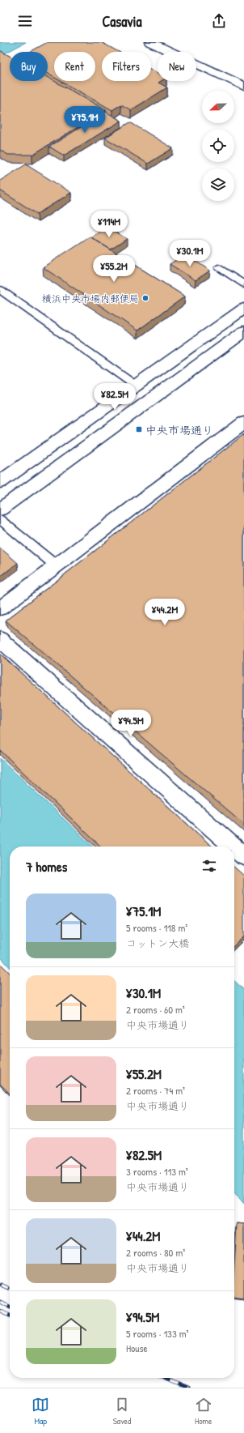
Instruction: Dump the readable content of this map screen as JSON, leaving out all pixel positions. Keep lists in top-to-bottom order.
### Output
{
  "places": {
    "other": ["横浜中央市場内郵便局"],
    "transit": ["中央市場通り"]
  },
  "north": "left",
  "page": {
    "header": "Casavia",
    "chip": [
      "Buy",
      "Rent",
      "Filters",
      "New"
    ],
    "price": [
      "¥75.1M",
      "¥114M",
      "¥30.1M",
      "¥55.2M",
      "¥82.5M",
      "¥44.2M",
      "¥94.5M"
    ],
    "heading": "7 homes",
    "list": [
      {
        "name": "¥75.1M",
        "note": "5 rooms · 118 m² · コットン大橋"
      },
      {
        "name": "¥30.1M",
        "note": "2 rooms · 60 m² · 中央市場通り"
      },
      {
        "name": "¥55.2M",
        "note": "2 rooms · 74 m² · 中央市場通り"
      },
      {
        "name": "¥82.5M",
        "note": "3 rooms · 113 m² · 中央市場通り"
      },
      {
        "name": "¥44.2M",
        "note": "2 rooms · 80 m² · 中央市場通り"
      },
      {
        "name": "¥94.5M",
        "note": "5 rooms · 133 m² · House"
      }
    ],
    "tabs": ["Map", "Saved", "Home"]
  }
}
